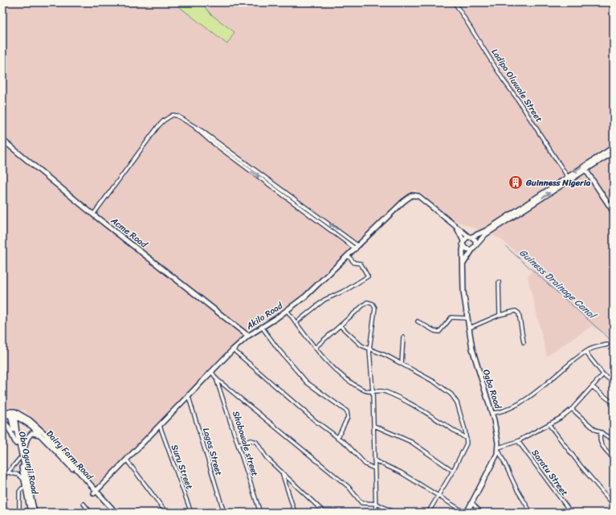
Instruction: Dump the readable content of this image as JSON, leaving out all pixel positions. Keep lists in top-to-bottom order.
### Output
{
  "streets": {
    "main road": [
      "Acme Road",
      "Akilo Road",
      "Ogba Road",
      "Dairy Farm Road",
      "Oba Ogunji Road"
    ],
    "street": [
      "Ladipo Oluwole Street",
      "Shobowale street",
      "Lagos Street",
      "Suru Street",
      "Saratu Street"
    ]
  },
  "crossings": [
    ["Acme Road", "Akilo Road"],
    ["Akilo Road", "Ogba Road"],
    ["Akilo Road", "Lagos Street"],
    ["Akilo Road", "Dairy Farm Road"],
    ["Akilo Road", "Suru Street"],
    ["Dairy Farm Road", "Oba Ogunji Road"]
  ],
  "water": ["Guiness Drainage Canal"],
  "places": {
    "building": ["Guinness Nigeria"]
  }
}
